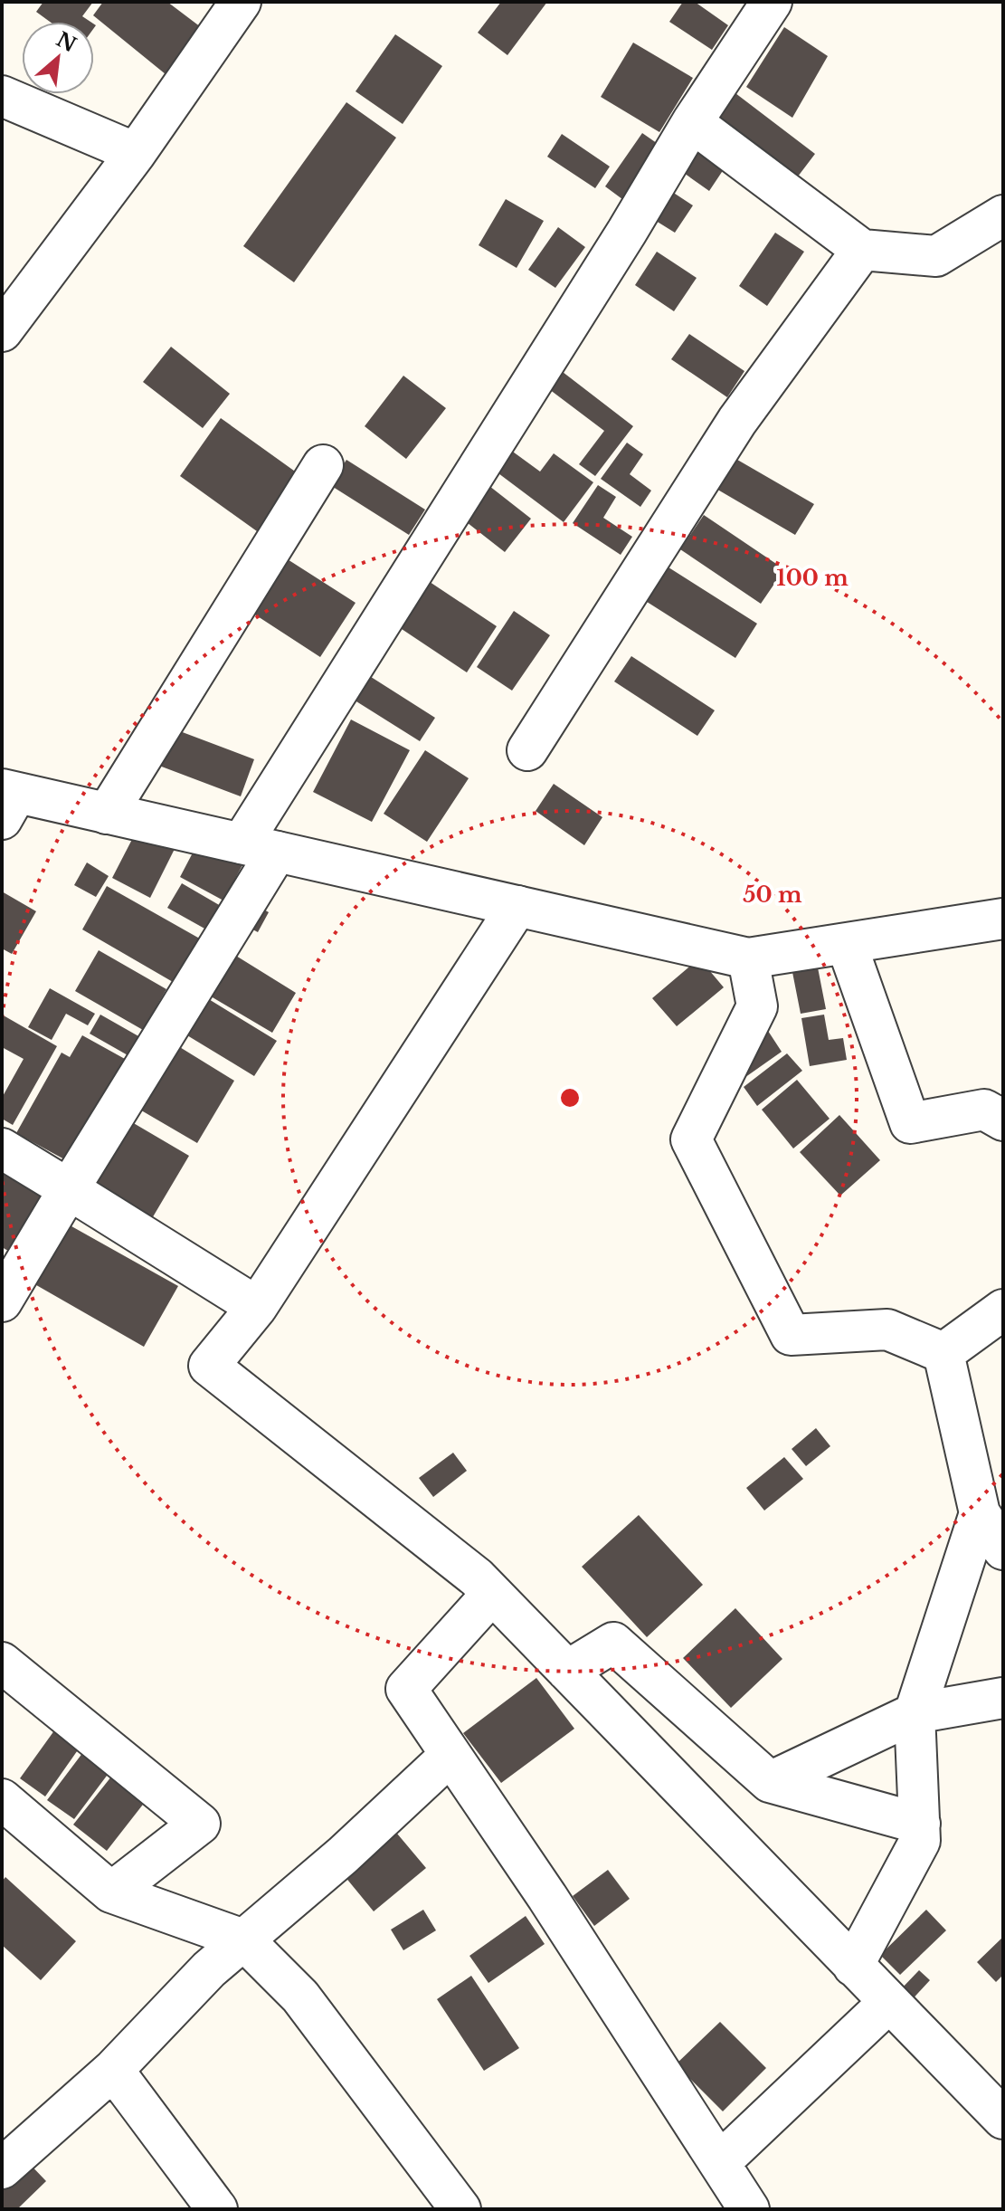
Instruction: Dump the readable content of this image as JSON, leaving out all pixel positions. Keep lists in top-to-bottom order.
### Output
{
  "north": "top right",
  "rings": ["100 m", "50 m"]
}
